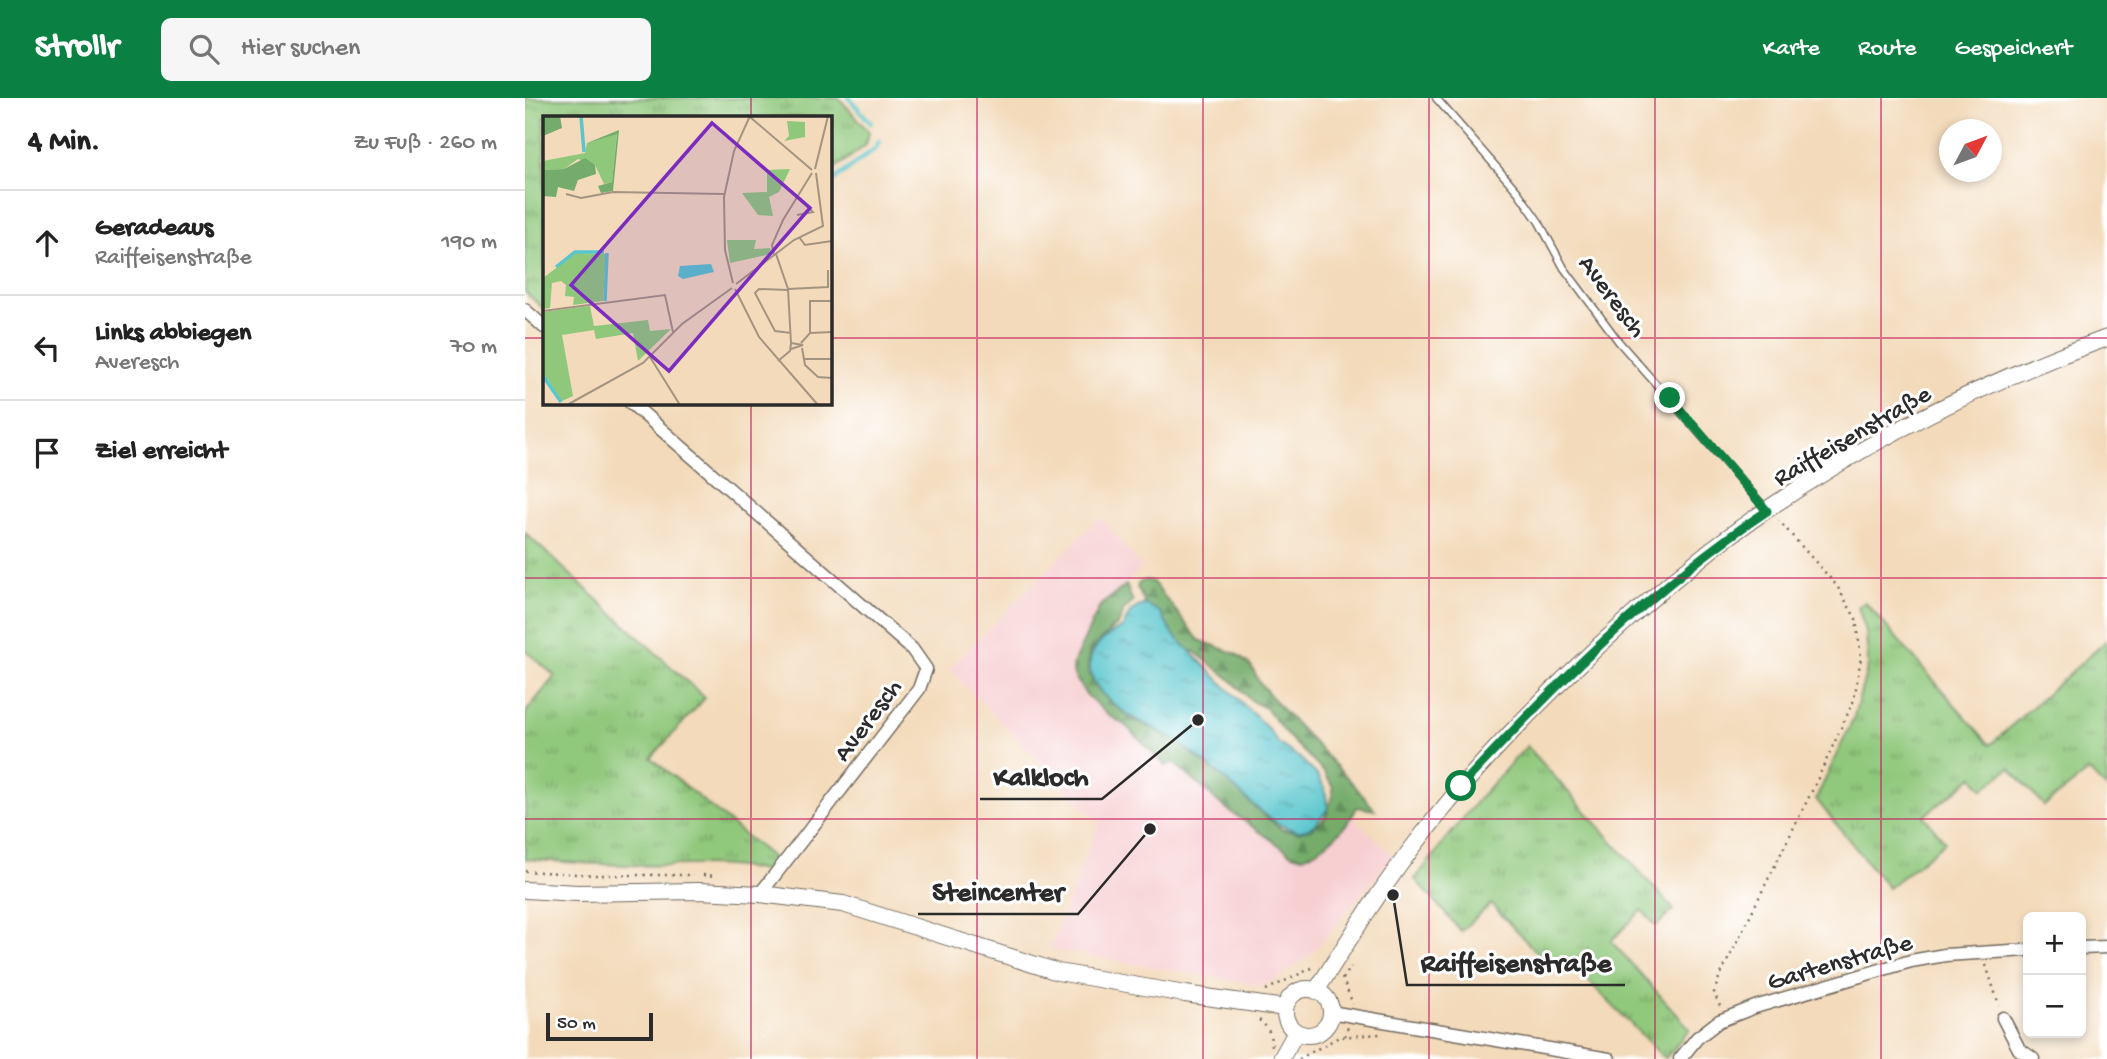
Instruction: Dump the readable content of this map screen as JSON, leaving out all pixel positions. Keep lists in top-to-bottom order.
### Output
{
  "streets": {
    "street": ["Averesch", "Raiffeisenstraße", "Gartenstraße"]
  },
  "crossings": [
    ["Averesch", "Raiffeisenstraße"]
  ],
  "places": ["Kalkloch", "Steincenter", "Raiffeisenstraße"],
  "scale_bar": "50 m",
  "north": "top right",
  "page": {
    "header": "Strollr",
    "search": "Hier suchen",
    "nav": ["Karte", "Route", "Gespeichert"],
    "heading": ["4 Min.", "Zu Fuß · 260 m"],
    "list": [
      ["Geradeaus", "Raiffeisenstraße", "190 m"],
      ["Links abbiegen", "Averesch", "70 m"],
      "Ziel erreicht"
    ],
    "map_buttons": ["+", "−"],
    "scale": "50 m"
  }
}
